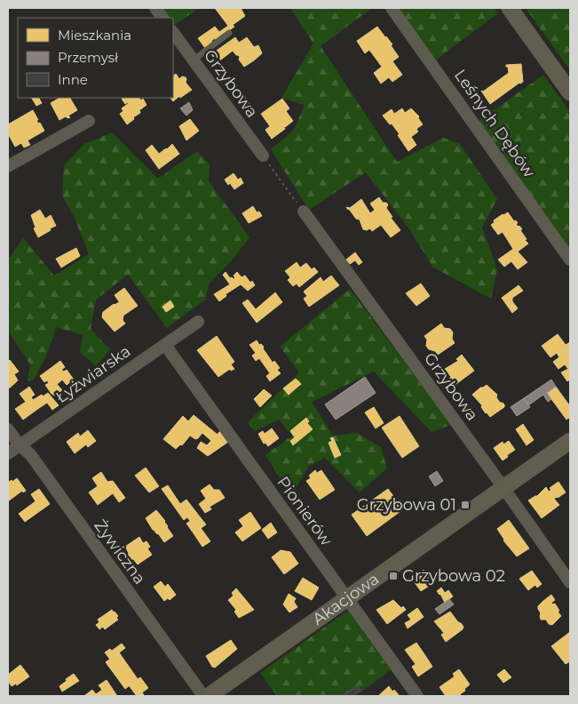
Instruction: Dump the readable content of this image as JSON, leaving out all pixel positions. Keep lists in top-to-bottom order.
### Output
{
  "streets": {
    "street": [
      "Grzybowa",
      "Leśnych Dębów",
      "Łyżwiarska",
      "Pionierów",
      "Żywiczna",
      "Akacjowa"
    ]
  },
  "crossings": [
    ["Grzybowa", "Akacjowa"],
    ["Łyżwiarska", "Pionierów"],
    ["Łyżwiarska", "Żywiczna"],
    ["Pionierów", "Akacjowa"]
  ],
  "places": {
    "transit": ["Grzybowa 01", "Grzybowa 02"]
  },
  "legend": ["Mieszkania", "Przemysł", "Inne"]
}
